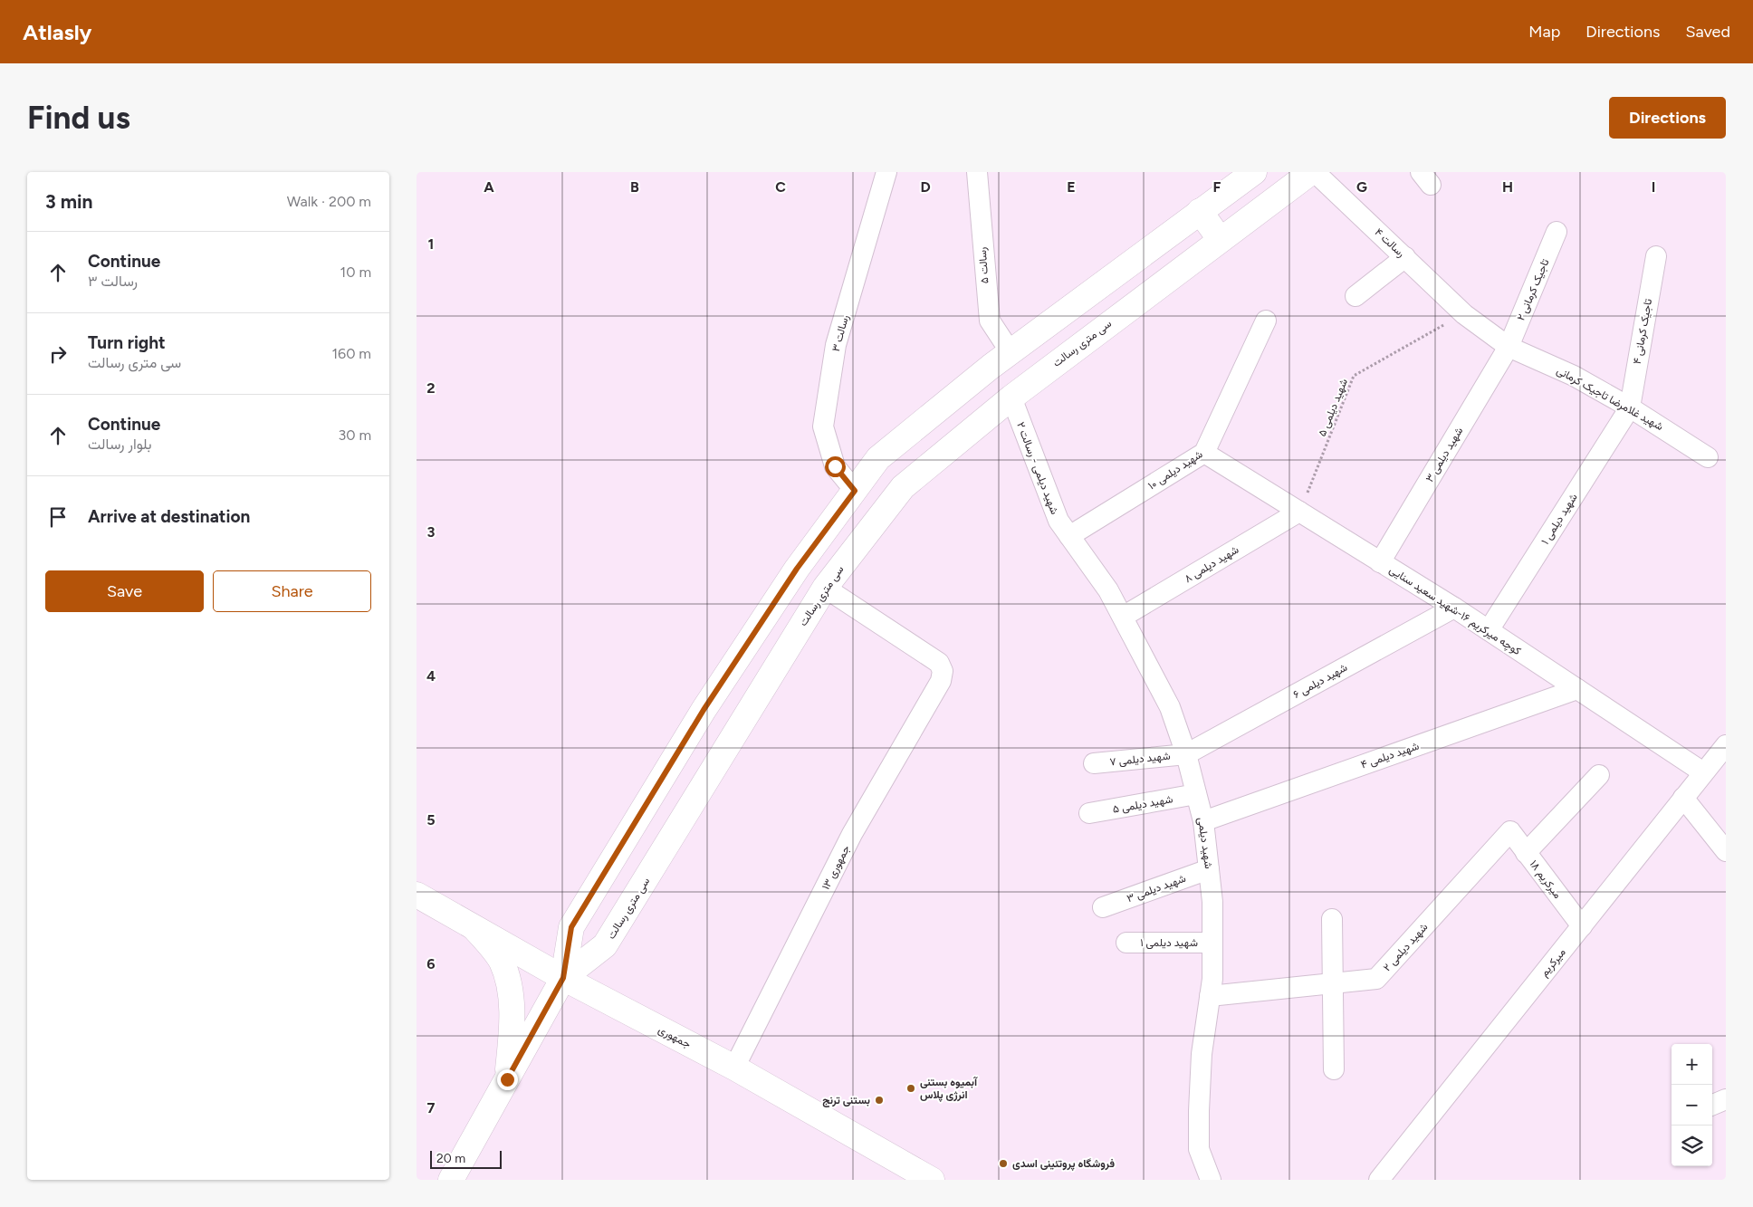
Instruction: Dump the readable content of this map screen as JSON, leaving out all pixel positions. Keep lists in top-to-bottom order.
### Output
{
  "streets": {
    "main road": ["سی متری رسالت", "جمهوری"],
    "street": [
      "۴ رسالت",
      "۵ رسالت",
      "تاجیک کرمانی ۲",
      "تاجیک کرمانی ۴",
      "۳ رسالت",
      "شهید غلامرضا تاجیک کرمانی",
      "شهید دیلمی ۳",
      "شهید دیلمی - رسالت ۲",
      "۱۰ شهید دیلمی",
      "شهید دیلمی ۱",
      "۸ شهید دیلمی",
      "کوچه میرکریم ۱۶-شهید سعید سنایی",
      "۶ شهید دیلمی",
      "۴ شهید دیلمی",
      "۷ شهید دیلمی",
      "۵ شهید دیلمی",
      "شهید دیلمی",
      "۱۳ جمهوری",
      "۱۸ میرکریم",
      "۳ شهید دیلمی",
      "۱ شهید دیلمی",
      "۲ شهید دیلمی",
      "میرکریم"
    ],
    "path": ["شهید دیلمی ۵"]
  },
  "crossings": [
    ["۴ رسالت", "شهید غلامرضا تاجیک کرمانی"],
    ["۴ رسالت", "شهید دیلمی ۵"],
    ["تاجیک کرمانی ۲", "شهید غلامرضا تاجیک کرمانی"],
    ["تاجیک کرمانی ۲", "شهید دیلمی ۳"],
    ["تاجیک کرمانی ۴", "شهید غلامرضا تاجیک کرمانی"],
    ["تاجیک کرمانی ۴", "شهید دیلمی ۱"],
    ["سی متری رسالت", "شهید دیلمی - رسالت ۲"],
    ["سی متری رسالت", "۱۳ جمهوری"],
    ["سی متری رسالت", "جمهوری"],
    ["شهید غلامرضا تاجیک کرمانی", "شهید دیلمی ۵"],
    ["شهید غلامرضا تاجیک کرمانی", "شهید دیلمی ۳"],
    ["شهید غلامرضا تاجیک کرمانی", "شهید دیلمی ۱"],
    ["شهید دیلمی ۵", "۸ شهید دیلمی"],
    ["شهید دیلمی ۵", "کوچه میرکریم ۱۶-شهید سعید سنایی"],
    ["شهید دیلمی ۳", "کوچه میرکریم ۱۶-شهید سعید سنایی"],
    ["شهید دیلمی - رسالت ۲", "۱۰ شهید دیلمی"],
    ["شهید دیلمی - رسالت ۲", "شهید دیلمی"],
    ["۱۰ شهید دیلمی", "کوچه میرکریم ۱۶-شهید سعید سنایی"],
    ["۱۰ شهید دیلمی", "شهید دیلمی"],
    ["شهید دیلمی ۱", "کوچه میرکریم ۱۶-شهید سعید سنایی"],
    ["۸ شهید دیلمی", "کوچه میرکریم ۱۶-شهید سعید سنایی"],
    ["۸ شهید دیلمی", "شهید دیلمی"],
    ["کوچه میرکریم ۱۶-شهید سعید سنایی", "۶ شهید دیلمی"],
    ["کوچه میرکریم ۱۶-شهید سعید سنایی", "۴ شهید دیلمی"],
    ["کوچه میرکریم ۱۶-شهید سعید سنایی", "میرکریم"],
    ["۶ شهید دیلمی", "۷ شهید دیلمی"],
    ["۶ شهید دیلمی", "شهید دیلمی"],
    ["۴ شهید دیلمی", "شهید دیلمی"],
    ["۷ شهید دیلمی", "شهید دیلمی"],
    ["۵ شهید دیلمی", "شهید دیلمی"],
    ["شهید دیلمی", "۳ شهید دیلمی"],
    ["شهید دیلمی", "۱ شهید دیلمی"],
    ["شهید دیلمی", "۲ شهید دیلمی"],
    ["۱۳ جمهوری", "جمهوری"],
    ["۱۸ میرکریم", "۲ شهید دیلمی"],
    ["۱۸ میرکریم", "میرکریم"]
  ],
  "places": ["آبمیوه بستنی انرژی پلاس", "بستنی ترنج", "فروشگاه پروتئینی اسدی"],
  "scale_bar": "20 m",
  "page": {
    "header": "Atlasly",
    "nav": ["Map", "Directions", "Saved"],
    "buttons": [
      "Directions",
      ["Save", "Share"]
    ],
    "title": "Find us",
    "heading": ["3 min", "Walk · 200 m"],
    "list": [
      ["Continue", "۳ رسالت", "10 m"],
      ["Turn right", "سی متری رسالت", "160 m"],
      ["Continue", "بلوار رسالت", "30 m"],
      "Arrive at destination"
    ],
    "map_buttons": ["+", "−"],
    "scale": "20 m"
  },
  "grid": {
    "columns": [
      "A",
      "B",
      "C",
      "D",
      "E",
      "F",
      "G",
      "H",
      "I"
    ],
    "rows": [
      "1",
      "2",
      "3",
      "4",
      "5",
      "6",
      "7"
    ]
  }
}
